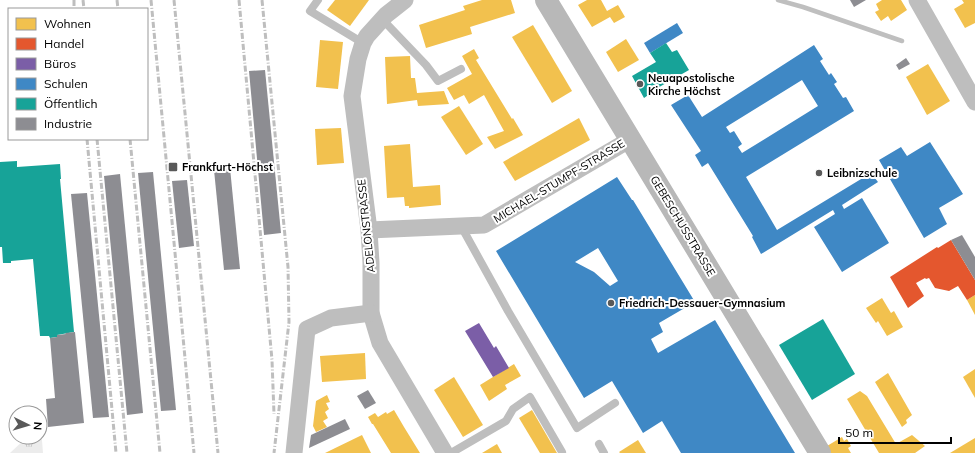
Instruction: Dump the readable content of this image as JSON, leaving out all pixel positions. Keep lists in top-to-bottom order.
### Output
{
  "streets": {
    "street": ["MICHAEL-STUMPF-STRASSE", "ADELONSTRASSE", "GEBESCHUSSTRASSE"]
  },
  "crossings": [
    ["MICHAEL-STUMPF-STRASSE", "ADELONSTRASSE"],
    ["MICHAEL-STUMPF-STRASSE", "GEBESCHUSSTRASSE"]
  ],
  "places": {
    "other": ["Neuapostolische Kirche Höchst", "Leibnizschule", "Friedrich-Dessauer-Gymnasium"],
    "transit": ["Frankfurt-Höchst"]
  },
  "legend": [
    "Wohnen",
    "Handel",
    "Büros",
    "Schulen",
    "Öffentlich",
    "Industrie"
  ],
  "scale_bar": "50 m",
  "north": "right"
}
